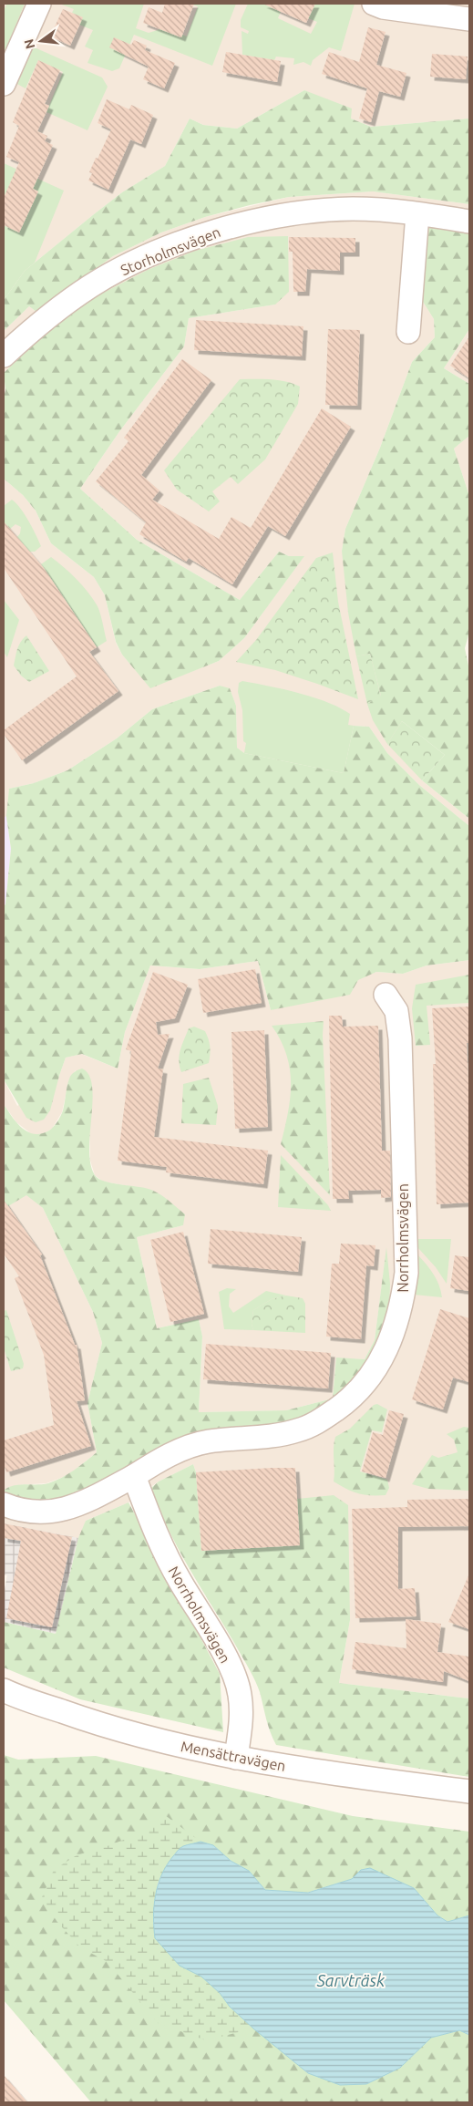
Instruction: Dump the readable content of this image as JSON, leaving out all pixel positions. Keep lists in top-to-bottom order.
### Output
{
  "streets": {
    "street": ["Storholmsvägen", "Norrholmsvägen", "Mensättravägen"]
  },
  "crossings": [
    ["Norrholmsvägen", "Mensättravägen"]
  ],
  "water": ["Sarvträsk"],
  "north": "left"
}
